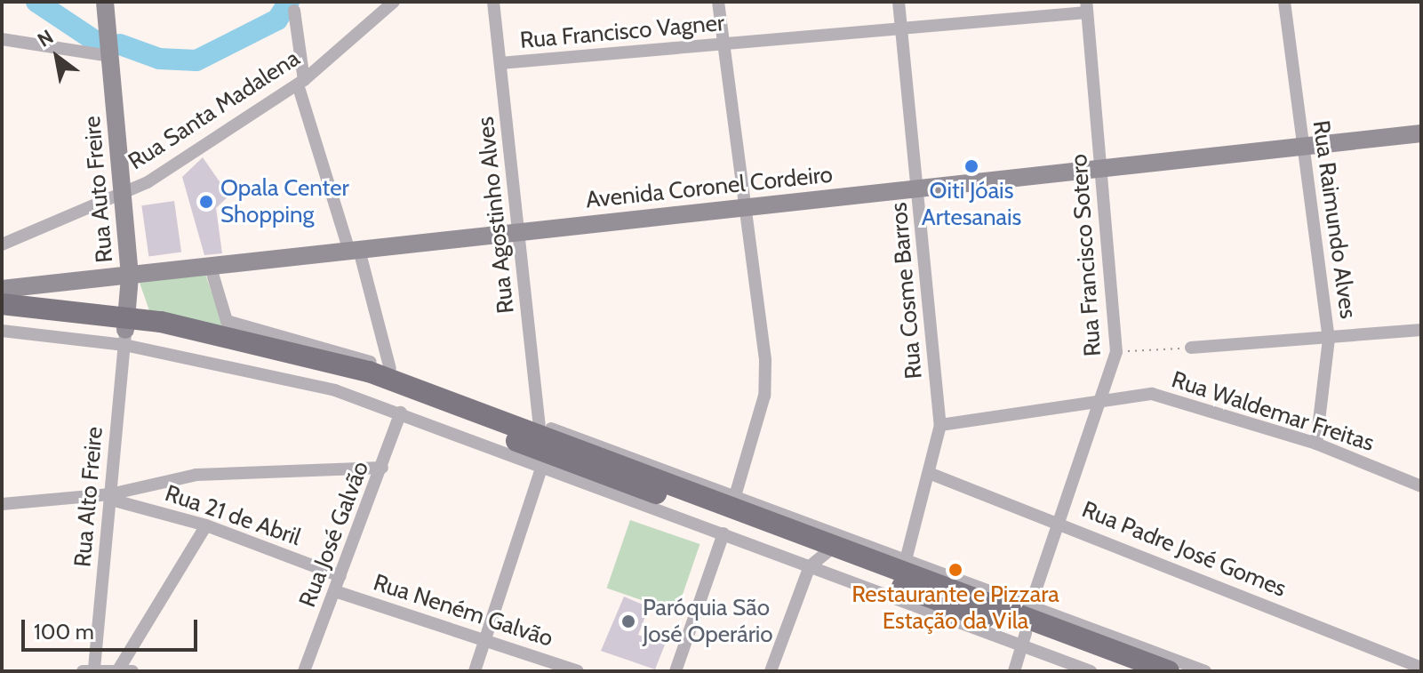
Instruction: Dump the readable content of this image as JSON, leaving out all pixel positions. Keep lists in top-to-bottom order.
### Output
{
  "streets": {
    "street": [
      "Rua Francisco Vagner",
      "Rua Santa Madalena",
      "Avenida Coronel Cordeiro",
      "Rua Auto Freire",
      "Rua Agostinho Alves",
      "Rua Raimundo Alves",
      "Rua Francisco Sotero",
      "Rua Cosme Barros",
      "Rua Waldemar Freitas",
      "Rua Alto Freire",
      "Rua 21 de Abril",
      "Rua José Galvão",
      "Rua Padre José Gomes",
      "Rua Neném Galvão"
    ]
  },
  "crossings": [
    ["Rua Francisco Vagner", "Rua Agostinho Alves"],
    ["Rua Francisco Vagner", "Rua Francisco Sotero"],
    ["Rua Francisco Vagner", "Rua Cosme Barros"],
    ["Rua Santa Madalena", "Rua Auto Freire"],
    ["Avenida Coronel Cordeiro", "Rua Auto Freire"],
    ["Avenida Coronel Cordeiro", "Rua Agostinho Alves"],
    ["Avenida Coronel Cordeiro", "Rua Raimundo Alves"],
    ["Avenida Coronel Cordeiro", "Rua Francisco Sotero"],
    ["Avenida Coronel Cordeiro", "Rua Cosme Barros"],
    ["Rua Auto Freire", "Rua Alto Freire"],
    ["Rua Raimundo Alves", "Rua Waldemar Freitas"],
    ["Rua Francisco Sotero", "Rua Waldemar Freitas"],
    ["Rua Francisco Sotero", "Rua Padre José Gomes"],
    ["Rua Cosme Barros", "Rua Waldemar Freitas"],
    ["Rua Cosme Barros", "Rua Padre José Gomes"],
    ["Rua Alto Freire", "Rua 21 de Abril"],
    ["Rua 21 de Abril", "Rua José Galvão"],
    ["Rua José Galvão", "Rua Neném Galvão"]
  ],
  "places": [
    "Oiti Jóais Artesanais",
    "Opala Center Shopping",
    "Restaurante e Pizzara Estação da Vila",
    "Paróquia São José Operário"
  ],
  "scale_bar": "100 m",
  "north": "top left"
}
